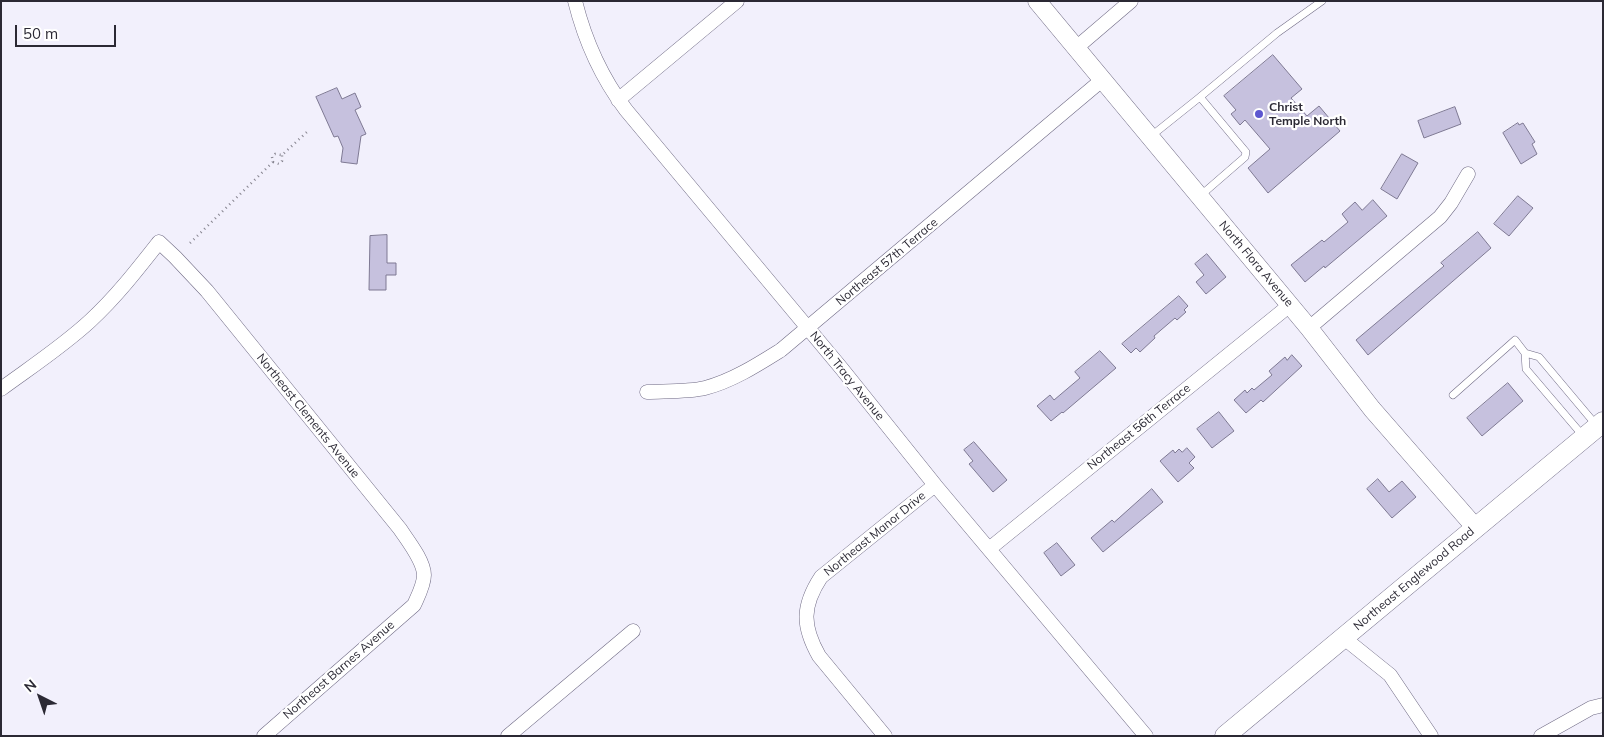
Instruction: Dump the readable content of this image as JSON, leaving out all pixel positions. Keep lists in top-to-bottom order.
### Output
{
  "streets": {
    "main road": ["Northeast Englewood Road"],
    "street": [
      "Northeast 57th Terrace",
      "North Flora Avenue",
      "North Tracy Avenue",
      "Northeast Clements Avenue",
      "Northeast 56th Terrace",
      "Northeast Manor Drive",
      "Northeast Barnes Avenue"
    ]
  },
  "crossings": [
    ["Northeast 57th Terrace", "North Flora Avenue"],
    ["Northeast 57th Terrace", "North Tracy Avenue"],
    ["North Flora Avenue", "Northeast 56th Terrace"],
    ["North Flora Avenue", "Northeast Englewood Road"],
    ["North Tracy Avenue", "Northeast 56th Terrace"],
    ["North Tracy Avenue", "Northeast Manor Drive"],
    ["Northeast Clements Avenue", "Northeast Barnes Avenue"]
  ],
  "places": ["Christ Temple North"],
  "scale_bar": "50 m",
  "north": "top left"
}
